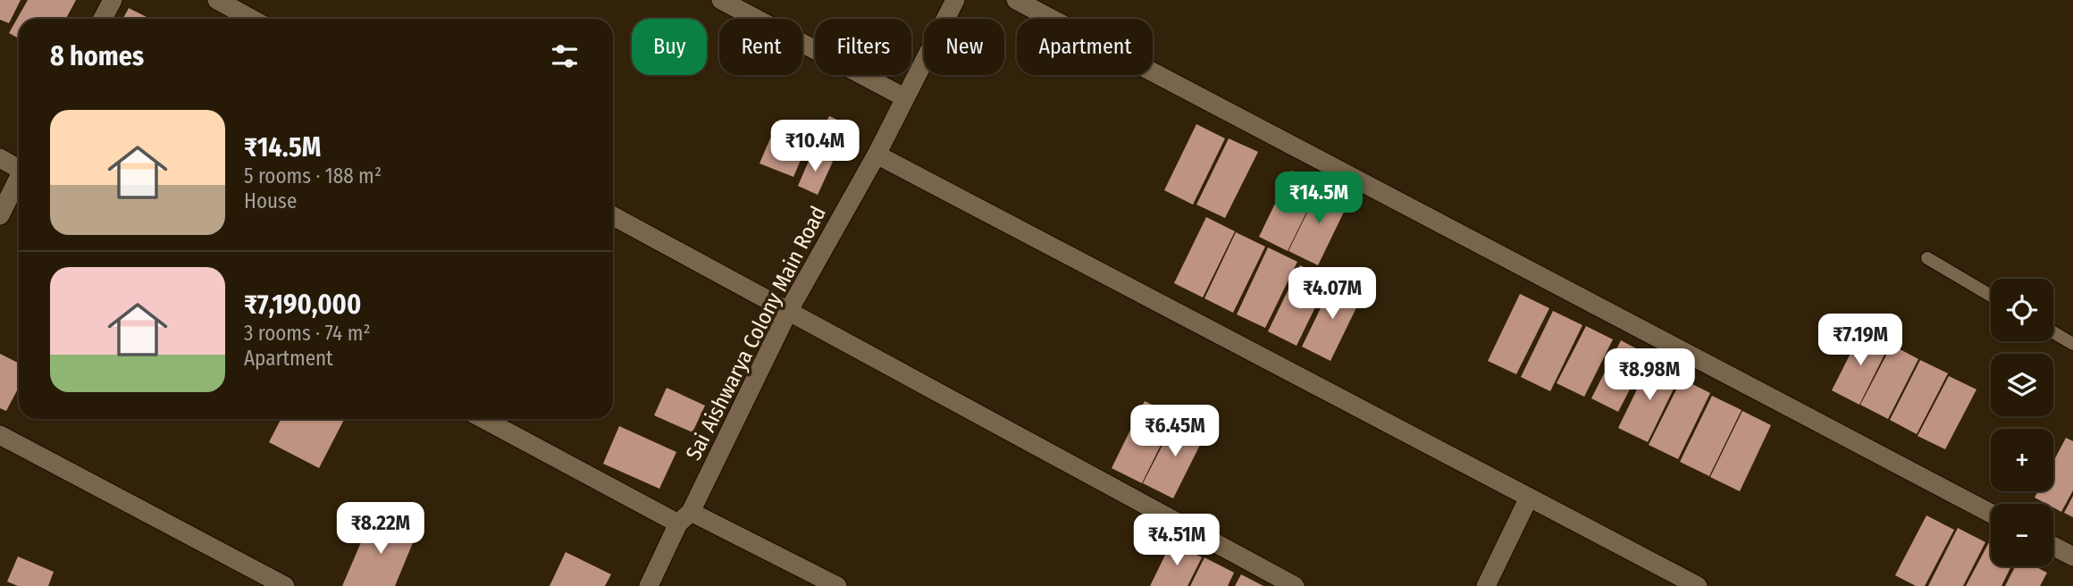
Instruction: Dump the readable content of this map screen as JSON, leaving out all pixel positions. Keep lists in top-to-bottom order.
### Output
{
  "streets": {
    "street": ["Sai Aishwarya Colony Main Road"]
  },
  "page": {
    "chip": [
      "Buy",
      "Rent",
      "Filters",
      "New",
      "Apartment"
    ],
    "heading": "8 homes",
    "list": [
      {
        "name": "₹14.5M",
        "note": "5 rooms · 188 m² · House"
      },
      {
        "name": "₹7,190,000",
        "note": "3 rooms · 74 m² · Apartment"
      }
    ],
    "price": [
      "₹10.4M",
      "₹14.5M",
      "₹4.07M",
      "₹7.19M",
      "₹8.98M",
      "₹6.45M",
      "₹8.22M",
      "₹4.51M"
    ],
    "map_buttons": ["+", "−"]
  }
}
